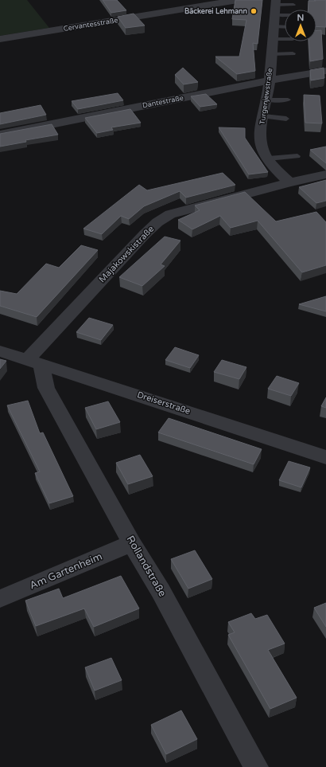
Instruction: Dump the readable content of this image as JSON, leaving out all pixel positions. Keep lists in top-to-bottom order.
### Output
{
  "streets": {
    "street": [
      "Cervantesstraße",
      "Turgenjewstraße",
      "Dantestraße",
      "Majakowskistraße",
      "Dreiserstraße",
      "Rollandstraße",
      "Am Gartenheim"
    ]
  },
  "crossings": [
    ["Turgenjewstraße", "Dantestraße"],
    ["Turgenjewstraße", "Majakowskistraße"],
    ["Majakowskistraße", "Dreiserstraße"],
    ["Majakowskistraße", "Rollandstraße"],
    ["Dreiserstraße", "Rollandstraße"],
    ["Rollandstraße", "Am Gartenheim"]
  ],
  "places": ["Bäckerei Lehmann"],
  "north": "top"
}
